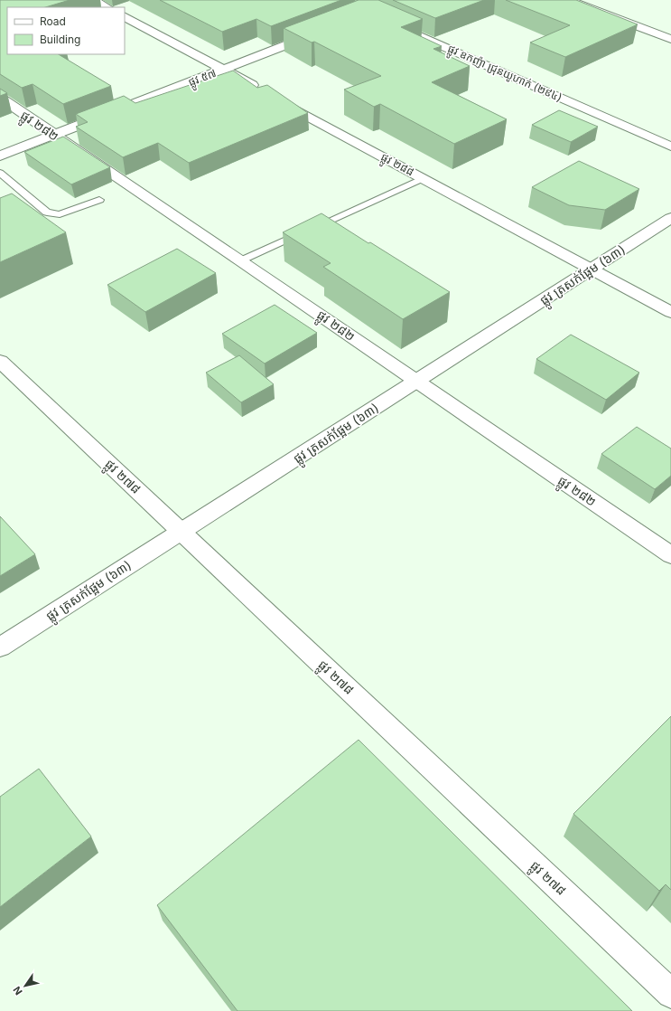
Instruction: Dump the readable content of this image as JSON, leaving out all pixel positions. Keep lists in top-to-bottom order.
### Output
{
  "streets": {
    "street": [
      "ផ្លូវ ឧកញ៉ា ជ្រុនយូហាក់ (២៩៤)",
      "ផ្លូវ ៥៧",
      "ផ្លូវ ២៨២",
      "ផ្លូវ ២៨៨",
      "ផ្លូវ ត្រសក់ផ្អែម (៦៣)",
      "ផ្លូវ ២៧៨"
    ]
  },
  "crossings": [
    ["ផ្លូវ ៥៧", "ផ្លូវ ២៨២"],
    ["ផ្លូវ ២៨២", "ផ្លូវ ត្រសក់ផ្អែម (៦៣)"],
    ["ផ្លូវ ២៨៨", "ផ្លូវ ត្រសក់ផ្អែម (៦៣)"],
    ["ផ្លូវ ត្រសក់ផ្អែម (៦៣)", "ផ្លូវ ២៧៨"]
  ],
  "legend": ["Road", "Building"],
  "north": "bottom left"
}
